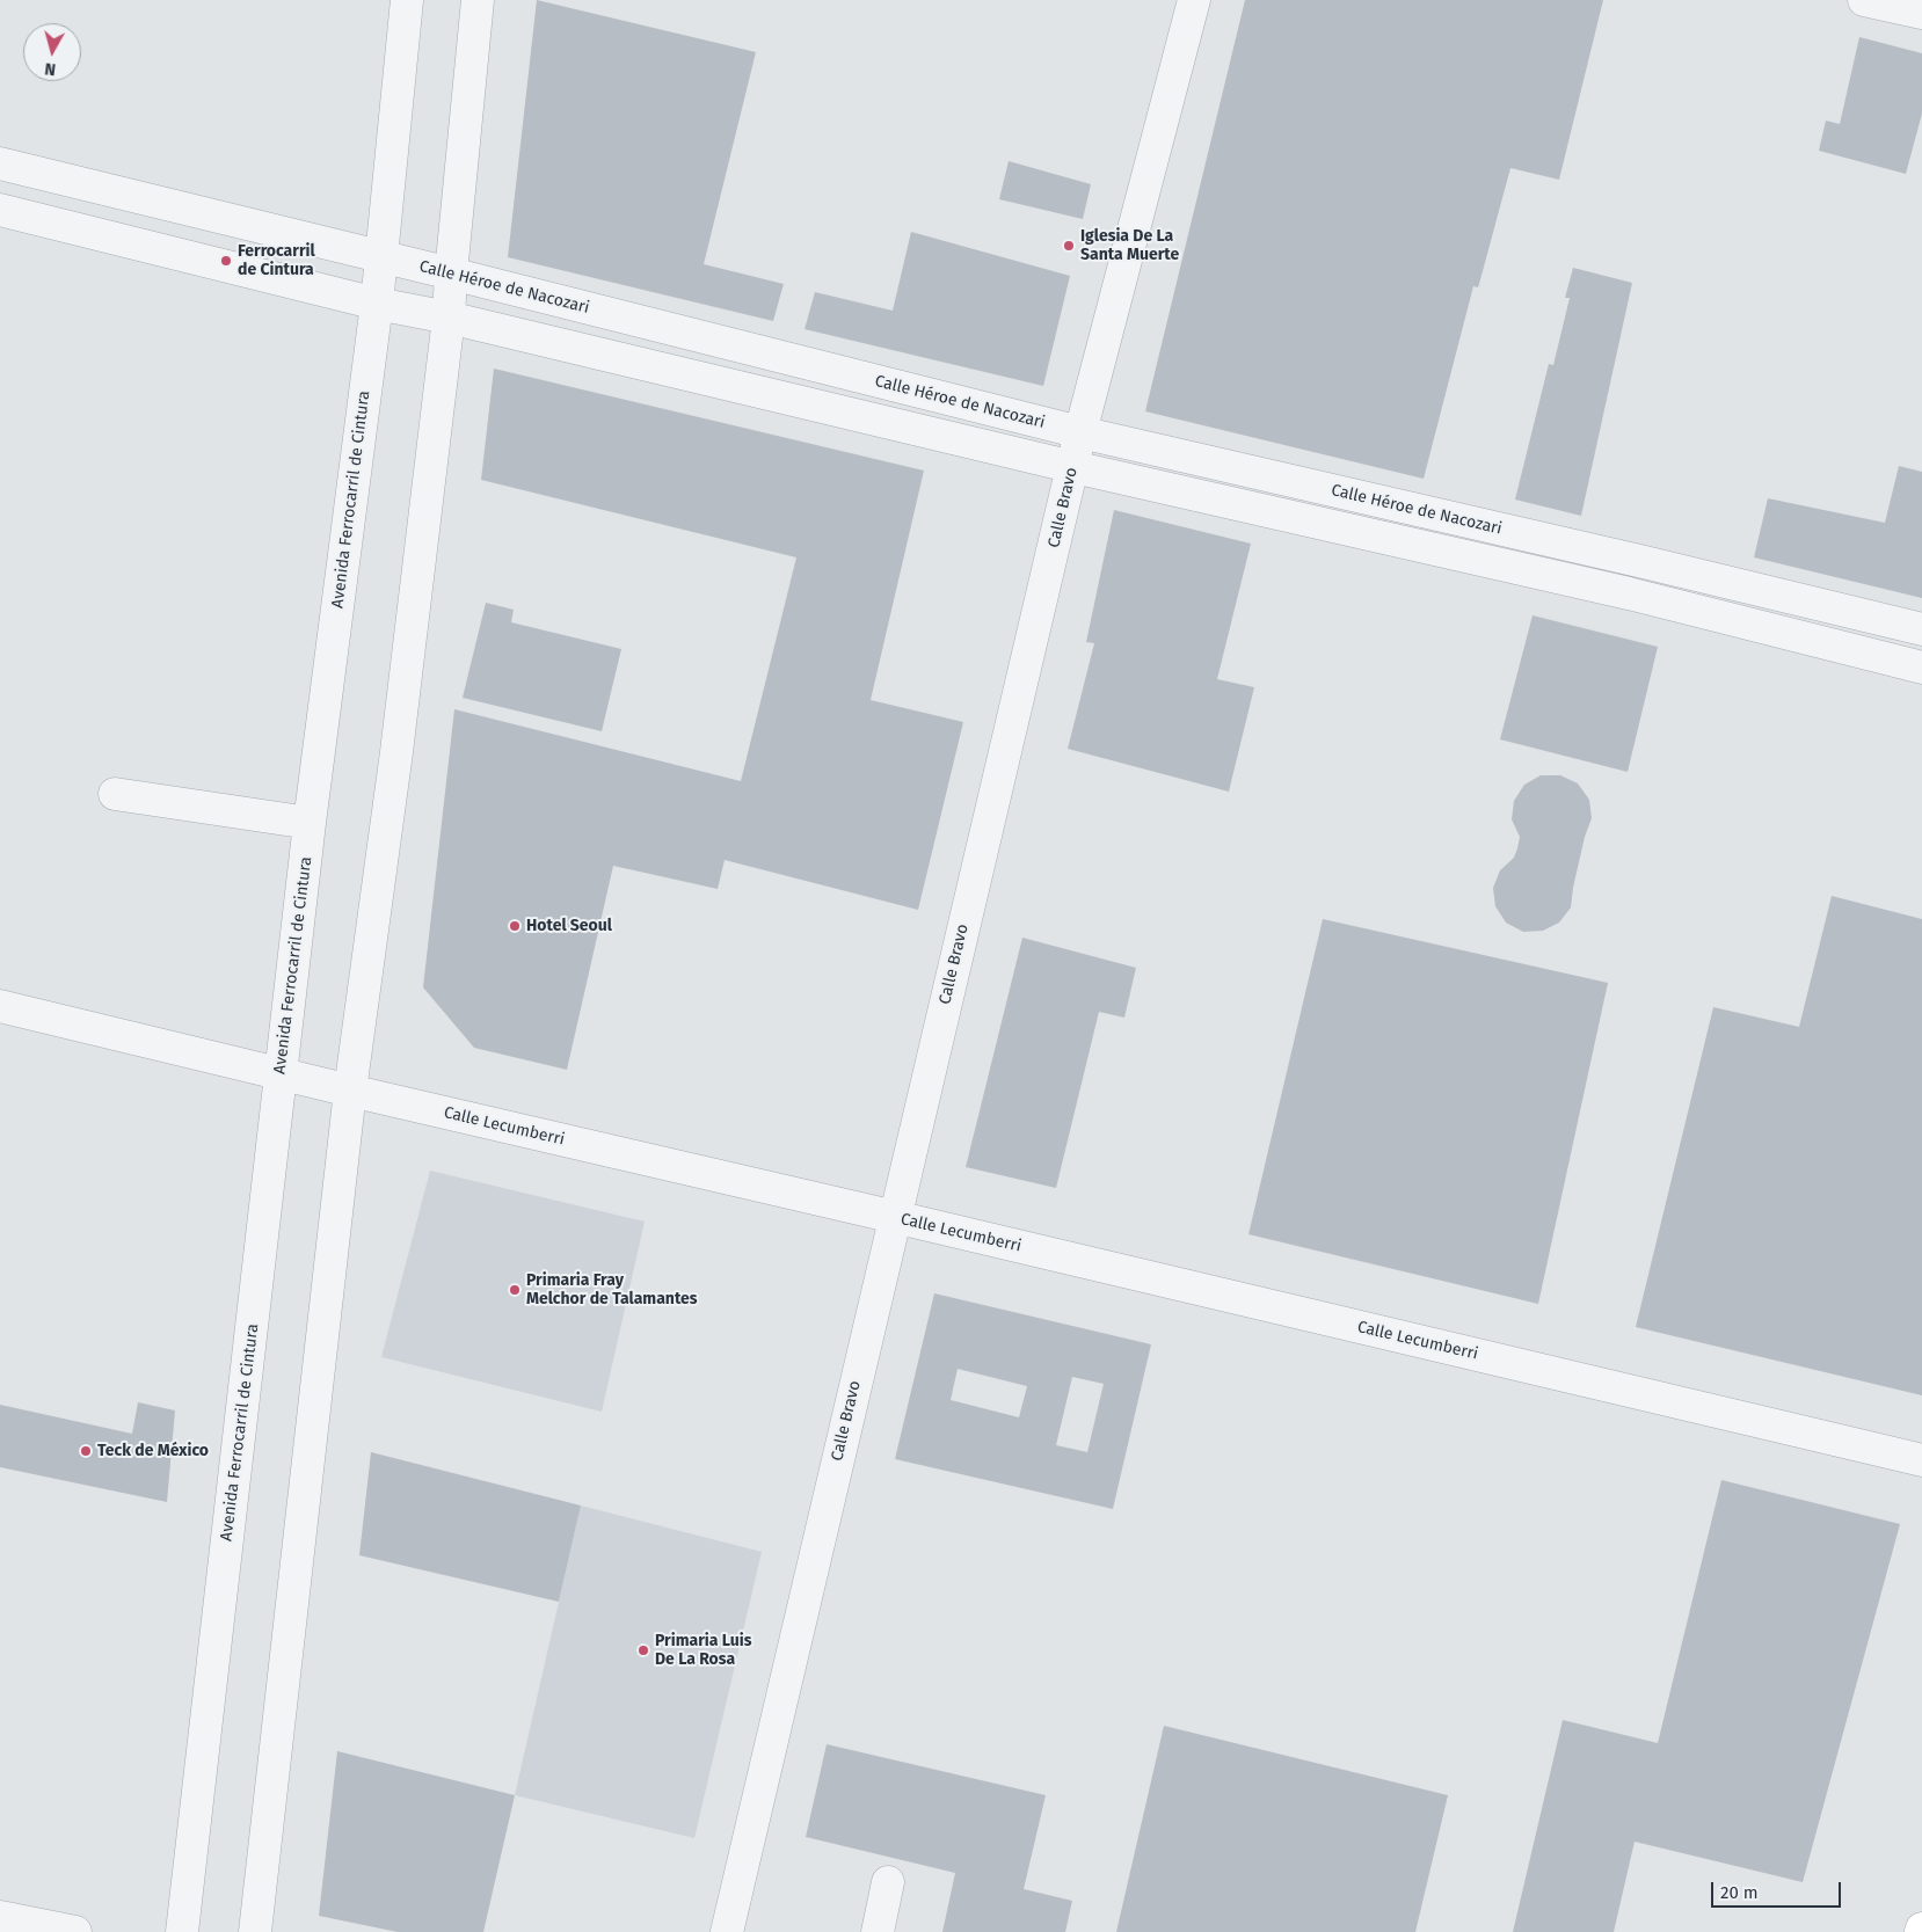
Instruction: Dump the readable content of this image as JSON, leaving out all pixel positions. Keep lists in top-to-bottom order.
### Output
{
  "streets": {
    "street": [
      "Calle Héroe de Nacozari",
      "Avenida Ferrocarril de Cintura",
      "Calle Bravo",
      "Calle Lecumberri"
    ]
  },
  "crossings": [
    ["Calle Héroe de Nacozari", "Avenida Ferrocarril de Cintura"],
    ["Calle Héroe de Nacozari", "Calle Bravo"],
    ["Avenida Ferrocarril de Cintura", "Calle Lecumberri"],
    ["Calle Bravo", "Calle Lecumberri"]
  ],
  "places": [
    "Iglesia De La Santa Muerte",
    "Ferrocarril de Cintura",
    "Hotel Seoul",
    "Primaria Fray Melchor de Talamantes",
    "Teck de México",
    "Primaria Luis De La Rosa"
  ],
  "scale_bar": "20 m",
  "north": "bottom"
}
